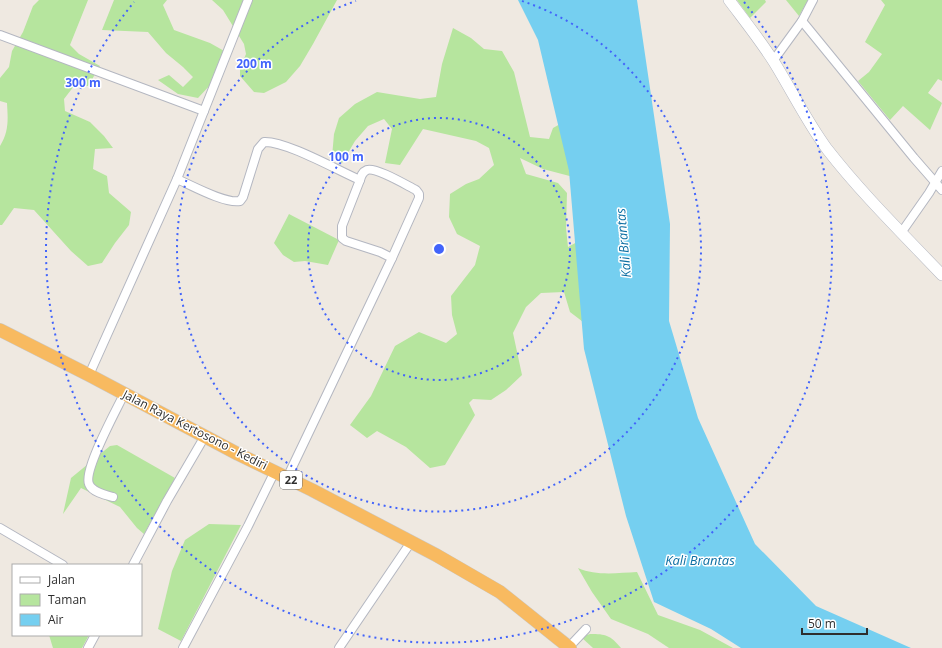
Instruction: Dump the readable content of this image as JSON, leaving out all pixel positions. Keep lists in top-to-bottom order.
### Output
{
  "streets": {
    "highway": ["Jalan Raya Kertosono - Kediri", "22"]
  },
  "water": ["Kali Brantas"],
  "legend": ["Jalan", "Taman", "Air"],
  "scale_bar": "50 m",
  "rings": ["200 m", "300 m", "100 m"]
}
